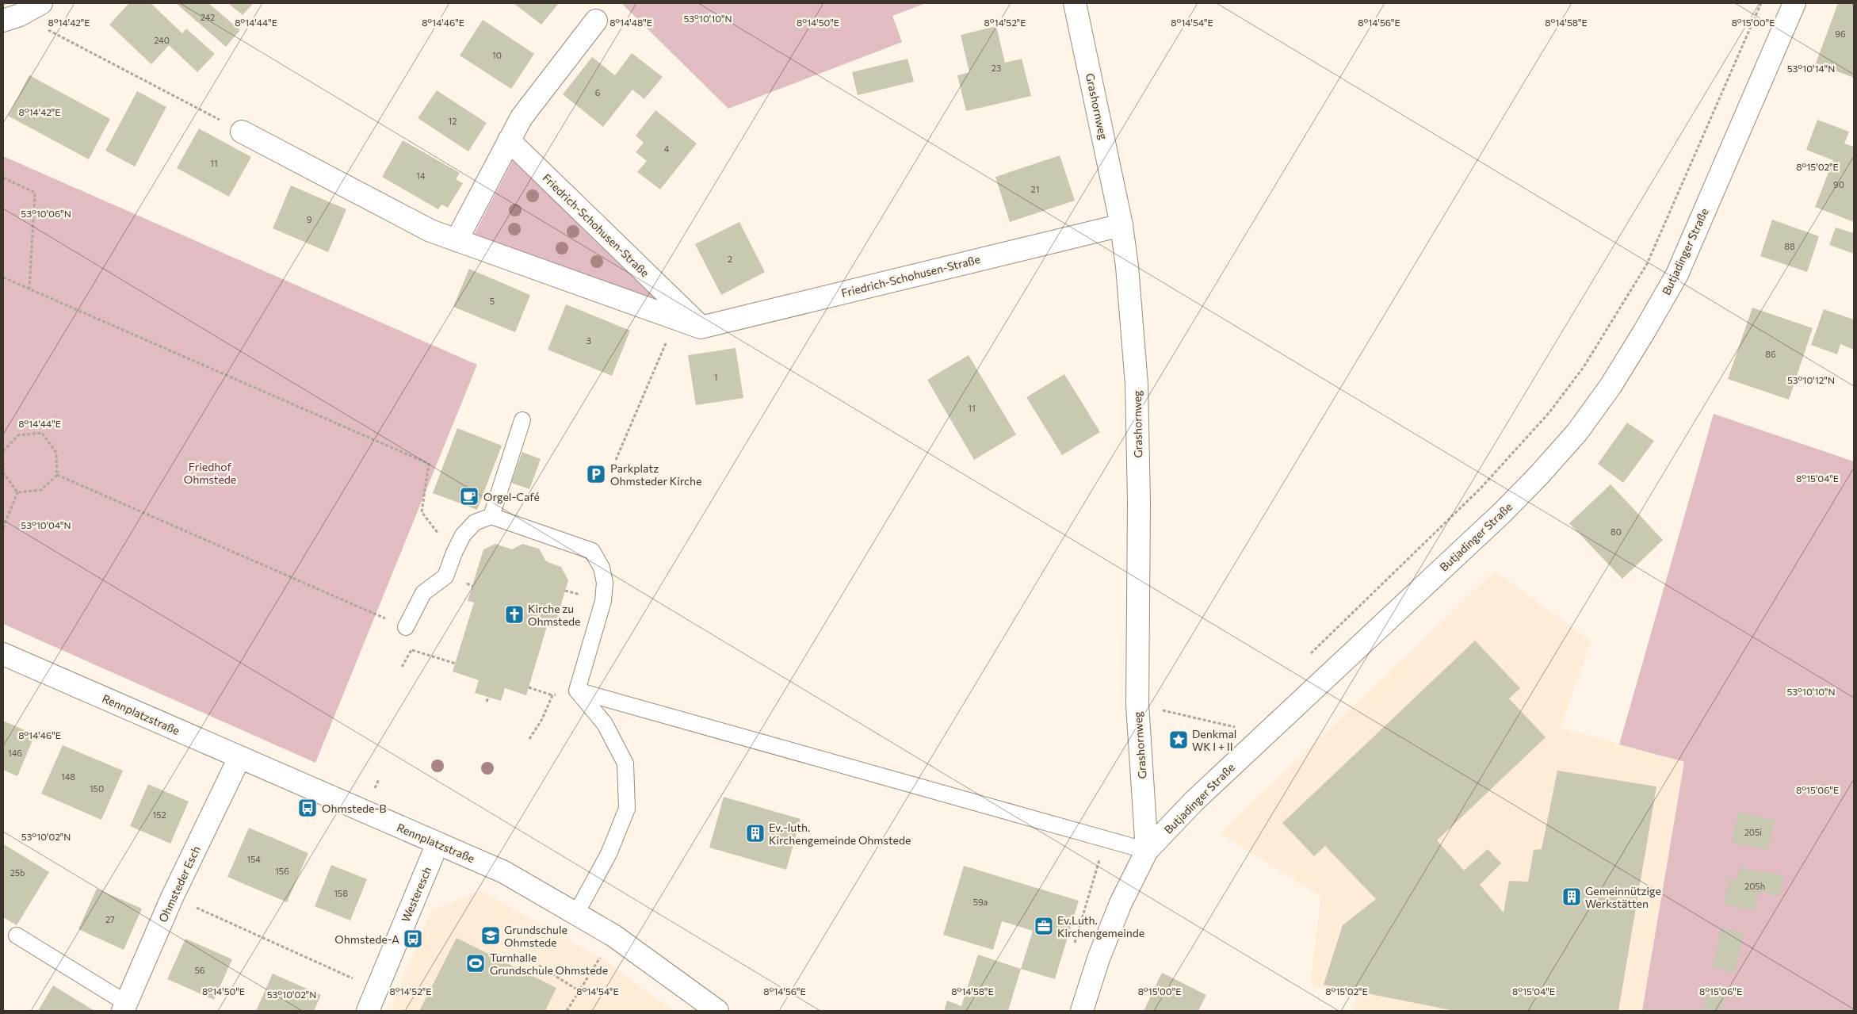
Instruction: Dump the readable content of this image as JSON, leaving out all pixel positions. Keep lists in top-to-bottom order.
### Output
{
  "streets": {
    "street": [
      "Grashornweg",
      "Friedrich-Schohusen-Straße",
      "Butjadinger Straße",
      "Rennplatzstraße",
      "Ohmsteder Esch",
      "Westeresch"
    ]
  },
  "crossings": [
    ["Grashornweg", "Friedrich-Schohusen-Straße"],
    ["Grashornweg", "Butjadinger Straße"],
    ["Rennplatzstraße", "Ohmsteder Esch"],
    ["Rennplatzstraße", "Westeresch"]
  ],
  "parks": ["Friedhof Ohmstede"],
  "places": {
    "parking": ["Parkplatz Ohmsteder Kirche"],
    "cafe": ["Orgel-Café"],
    "church": ["Kirche zu Ohmstede"],
    "place": ["Denkmal WK I + II"],
    "bus stop": ["Ohmstede-B", "Ohmstede-A"],
    "building": ["Ev.-luth. Kirchengemeinde Ohmstede", "Gemeinnützige Werkstätten"],
    "office": ["Ev.Luth. Kirchengemeinde"],
    "school or university": ["Grundschule Ohmstede"],
    "sports": ["Turnhalle Grundschule Ohmstede"]
  },
  "house_numbers": [
    "242",
    "96",
    "240",
    "10",
    "23",
    "6",
    "12",
    "4",
    "11",
    "14",
    "90",
    "21",
    "9",
    "88",
    "2",
    "5",
    "3",
    "86",
    "1",
    "11",
    "80",
    "146",
    "148",
    "150",
    "152",
    "205i",
    "154",
    "156",
    "25b",
    "205h",
    "158",
    "59a",
    "27",
    "56"
  ],
  "coordinates": [
    "53°10'10\"N",
    "8°14'42\"E",
    "8°14'48\"E",
    "8°14'50\"E",
    "8°14'52\"E",
    "8°14'54\"E",
    "8°14'56\"E",
    "8°14'44\"E",
    "8°14'46\"E",
    "8°14'58\"E",
    "8°15'00\"E",
    "53°10'14\"N",
    "8°15'02\"E",
    "53°10'06\"N",
    "53°10'12\"N",
    "8°15'04\"E",
    "53°10'04\"N",
    "8°15'06\"E",
    "53°10'02\"N"
  ]
}
